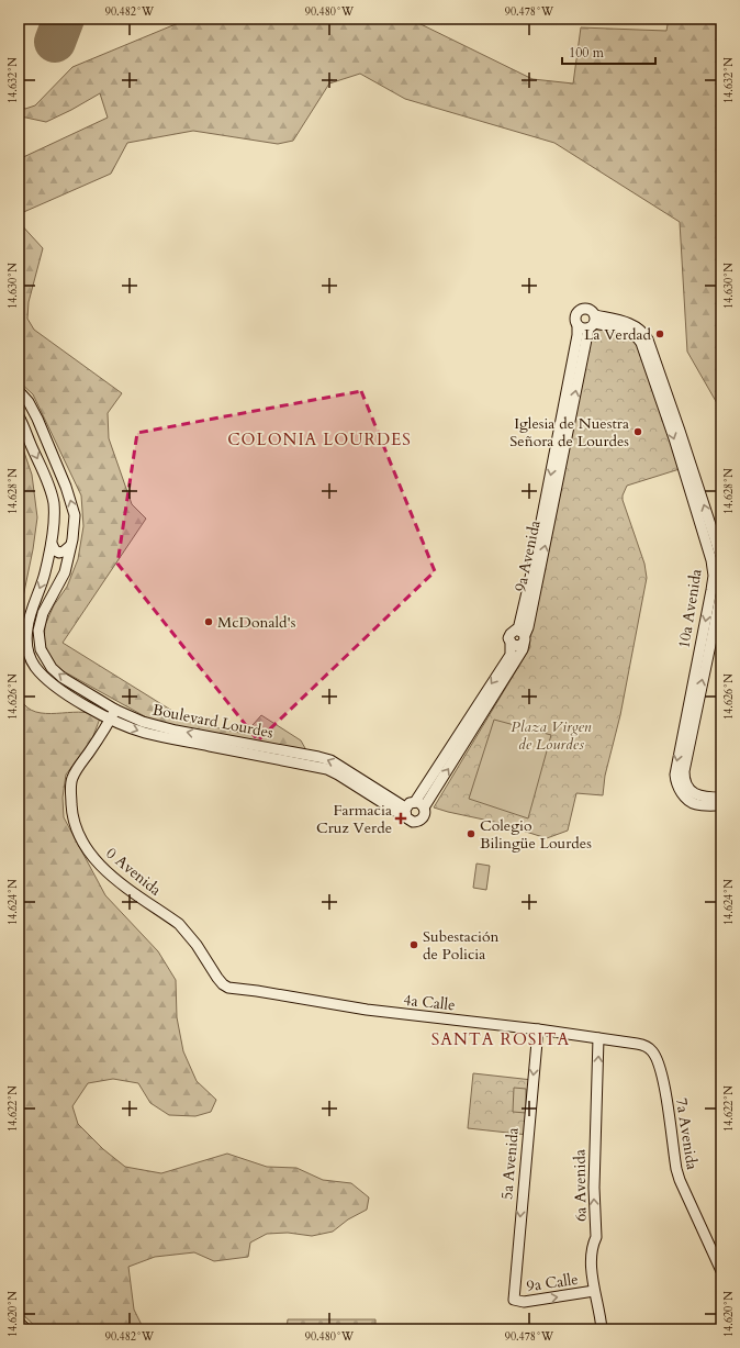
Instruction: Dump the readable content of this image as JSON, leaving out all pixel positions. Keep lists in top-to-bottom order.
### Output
{
  "streets": {
    "main road": [
      "9a Avenida",
      "10a Avenida",
      "Boulevard Lourdes",
      "0 Avenida",
      "4a Calle",
      "7a Avenida",
      "5a Avenida",
      "6a Avenida",
      "9a Calle"
    ]
  },
  "crossings": [
    ["9a Avenida", "10a Avenida"],
    ["9a Avenida", "Boulevard Lourdes"],
    ["Boulevard Lourdes", "0 Avenida"],
    ["0 Avenida", "4a Calle"],
    ["4a Calle", "7a Avenida"],
    ["4a Calle", "5a Avenida"],
    ["4a Calle", "6a Avenida"],
    ["7a Avenida", "6a Avenida"],
    ["5a Avenida", "9a Calle"],
    ["6a Avenida", "9a Calle"]
  ],
  "one_way": ["5a Avenida", "6a Avenida", "9a Calle"],
  "districts": ["COLONIA LOURDES", "SANTA ROSITA"],
  "parks": ["Plaza Virgen de Lourdes"],
  "places": {
    "other": [
      "La Verdad",
      "Iglesia de Nuestra Señora de Lourdes",
      "McDonald's",
      "Colegio Bilingüe Lourdes",
      "Subestación de Policia"
    ],
    "health": ["Farmacia Cruz Verde"]
  },
  "scale_bar": "100 m",
  "coordinates": [
    "90.482°W",
    "90.480°W",
    "90.478°W",
    "14.632°N",
    "14.630°N",
    "14.628°N",
    "14.626°N",
    "14.624°N",
    "14.622°N",
    "14.620°N"
  ]
}
